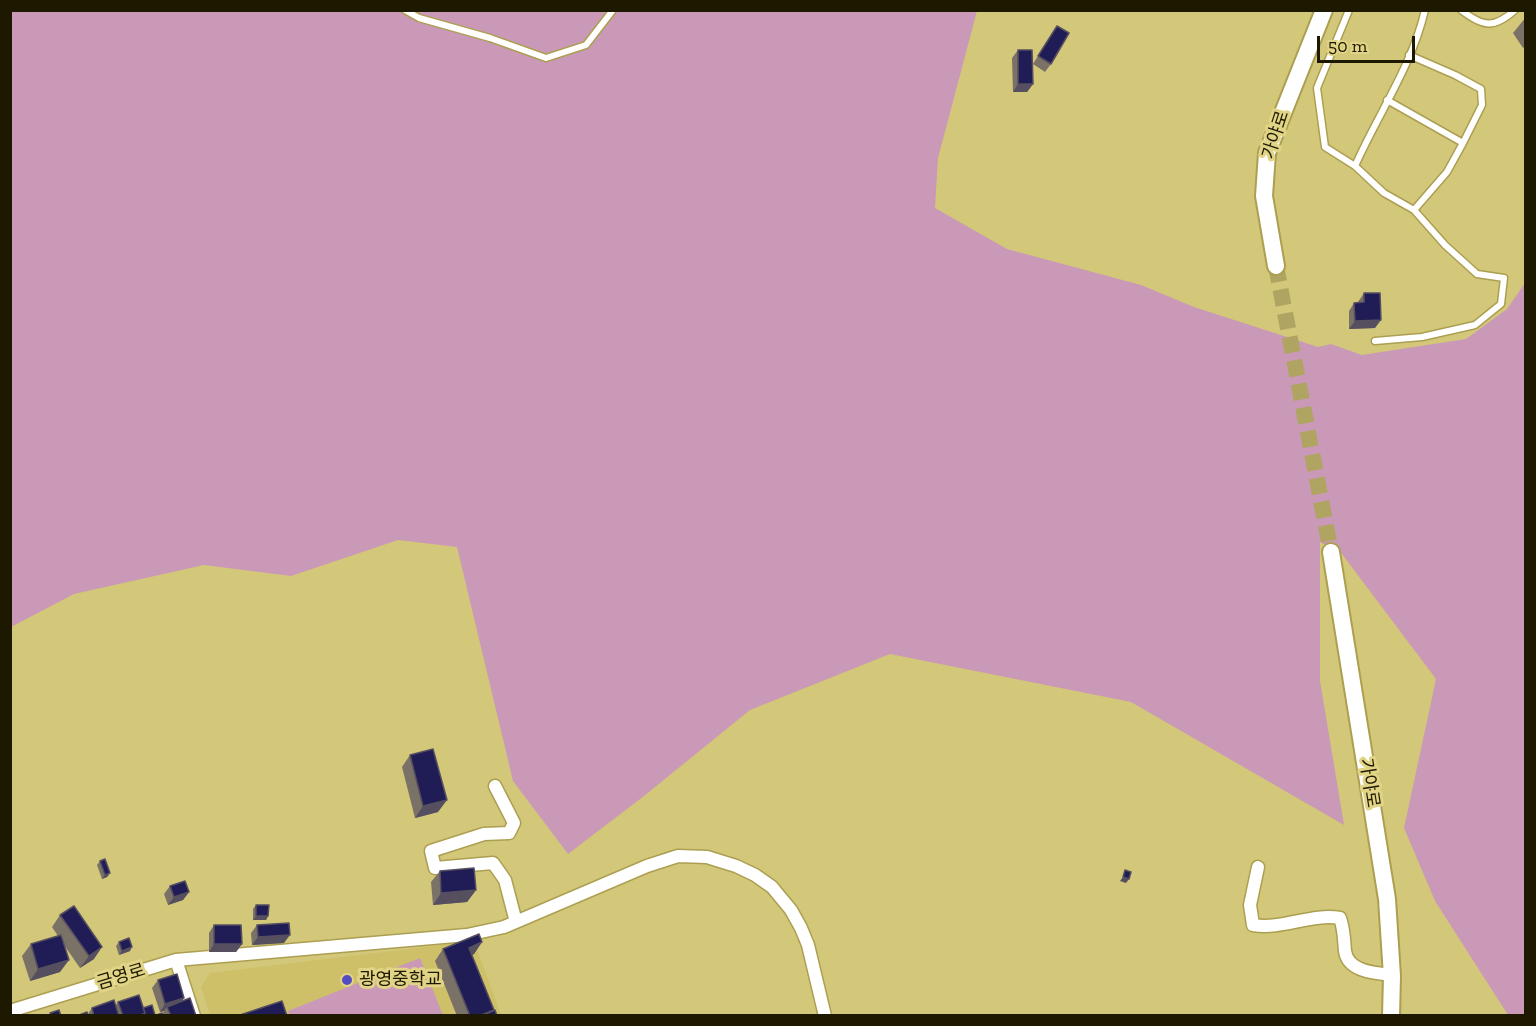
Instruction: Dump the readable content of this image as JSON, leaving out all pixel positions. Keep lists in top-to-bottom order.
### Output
{
  "streets": {
    "street": ["가야로", "금영로"]
  },
  "places": ["광영중학교"],
  "scale_bar": "50 m"
}
